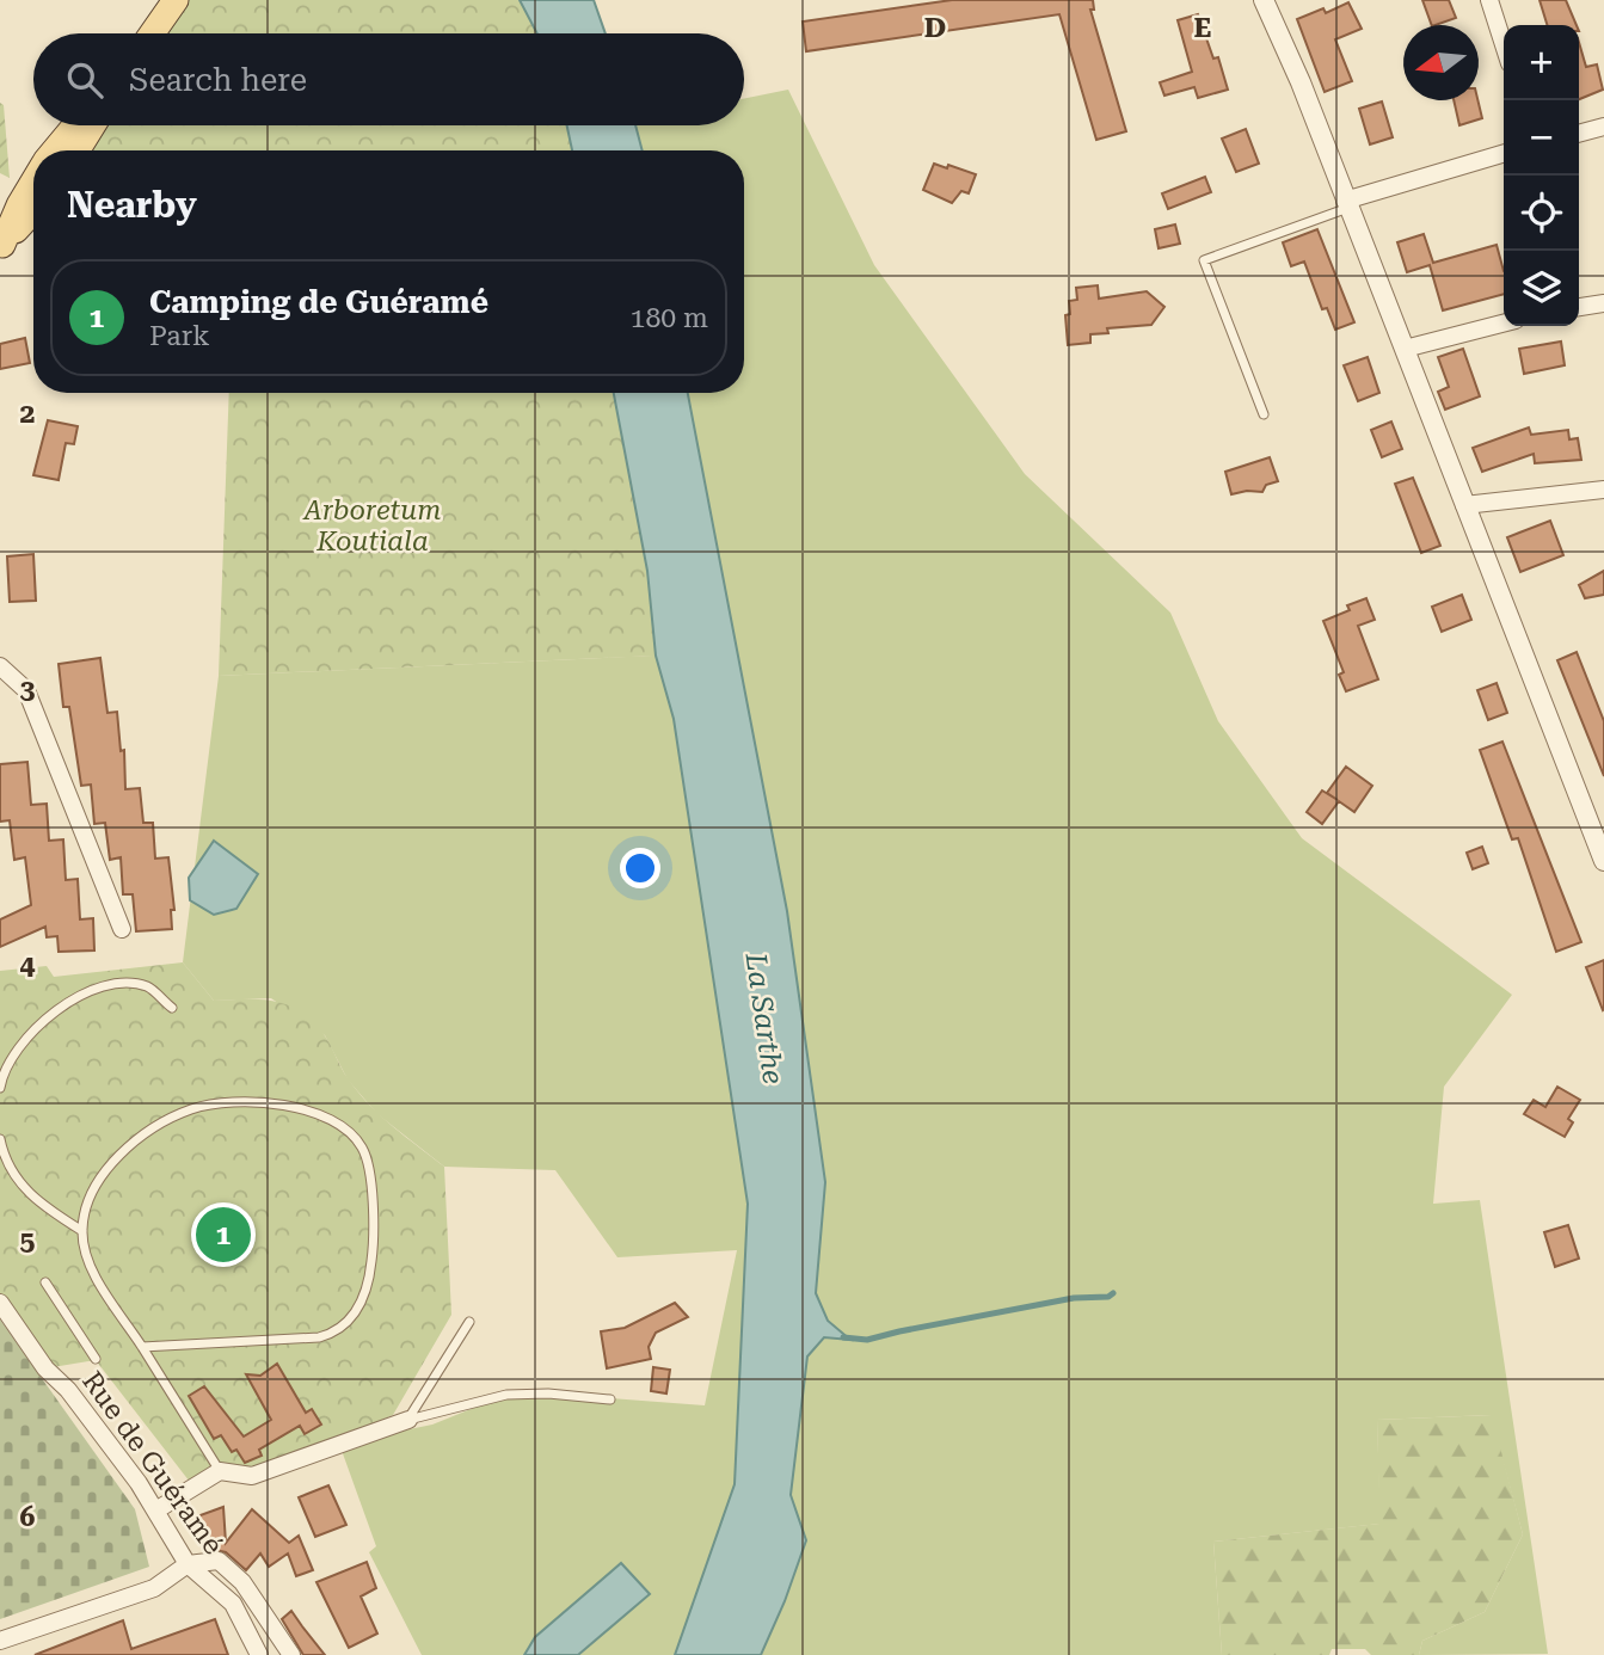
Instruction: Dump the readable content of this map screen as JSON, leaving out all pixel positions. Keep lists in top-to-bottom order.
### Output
{
  "streets": {
    "street": ["Rue de Guéramé"]
  },
  "water": ["La Sarthe"],
  "parks": ["Arboretum Koutiala"],
  "north": "left",
  "page": {
    "map_buttons": ["+", "−"],
    "search": "Search here",
    "heading": "Nearby",
    "list": [
      {
        "mark": "1",
        "name": "Camping de Guéramé",
        "note": "Park",
        "value": "180 m"
      }
    ],
    "pins": "1"
  },
  "grid": {
    "columns": ["D", "E"],
    "rows": [
      "2",
      "3",
      "4",
      "5",
      "6"
    ]
  }
}
